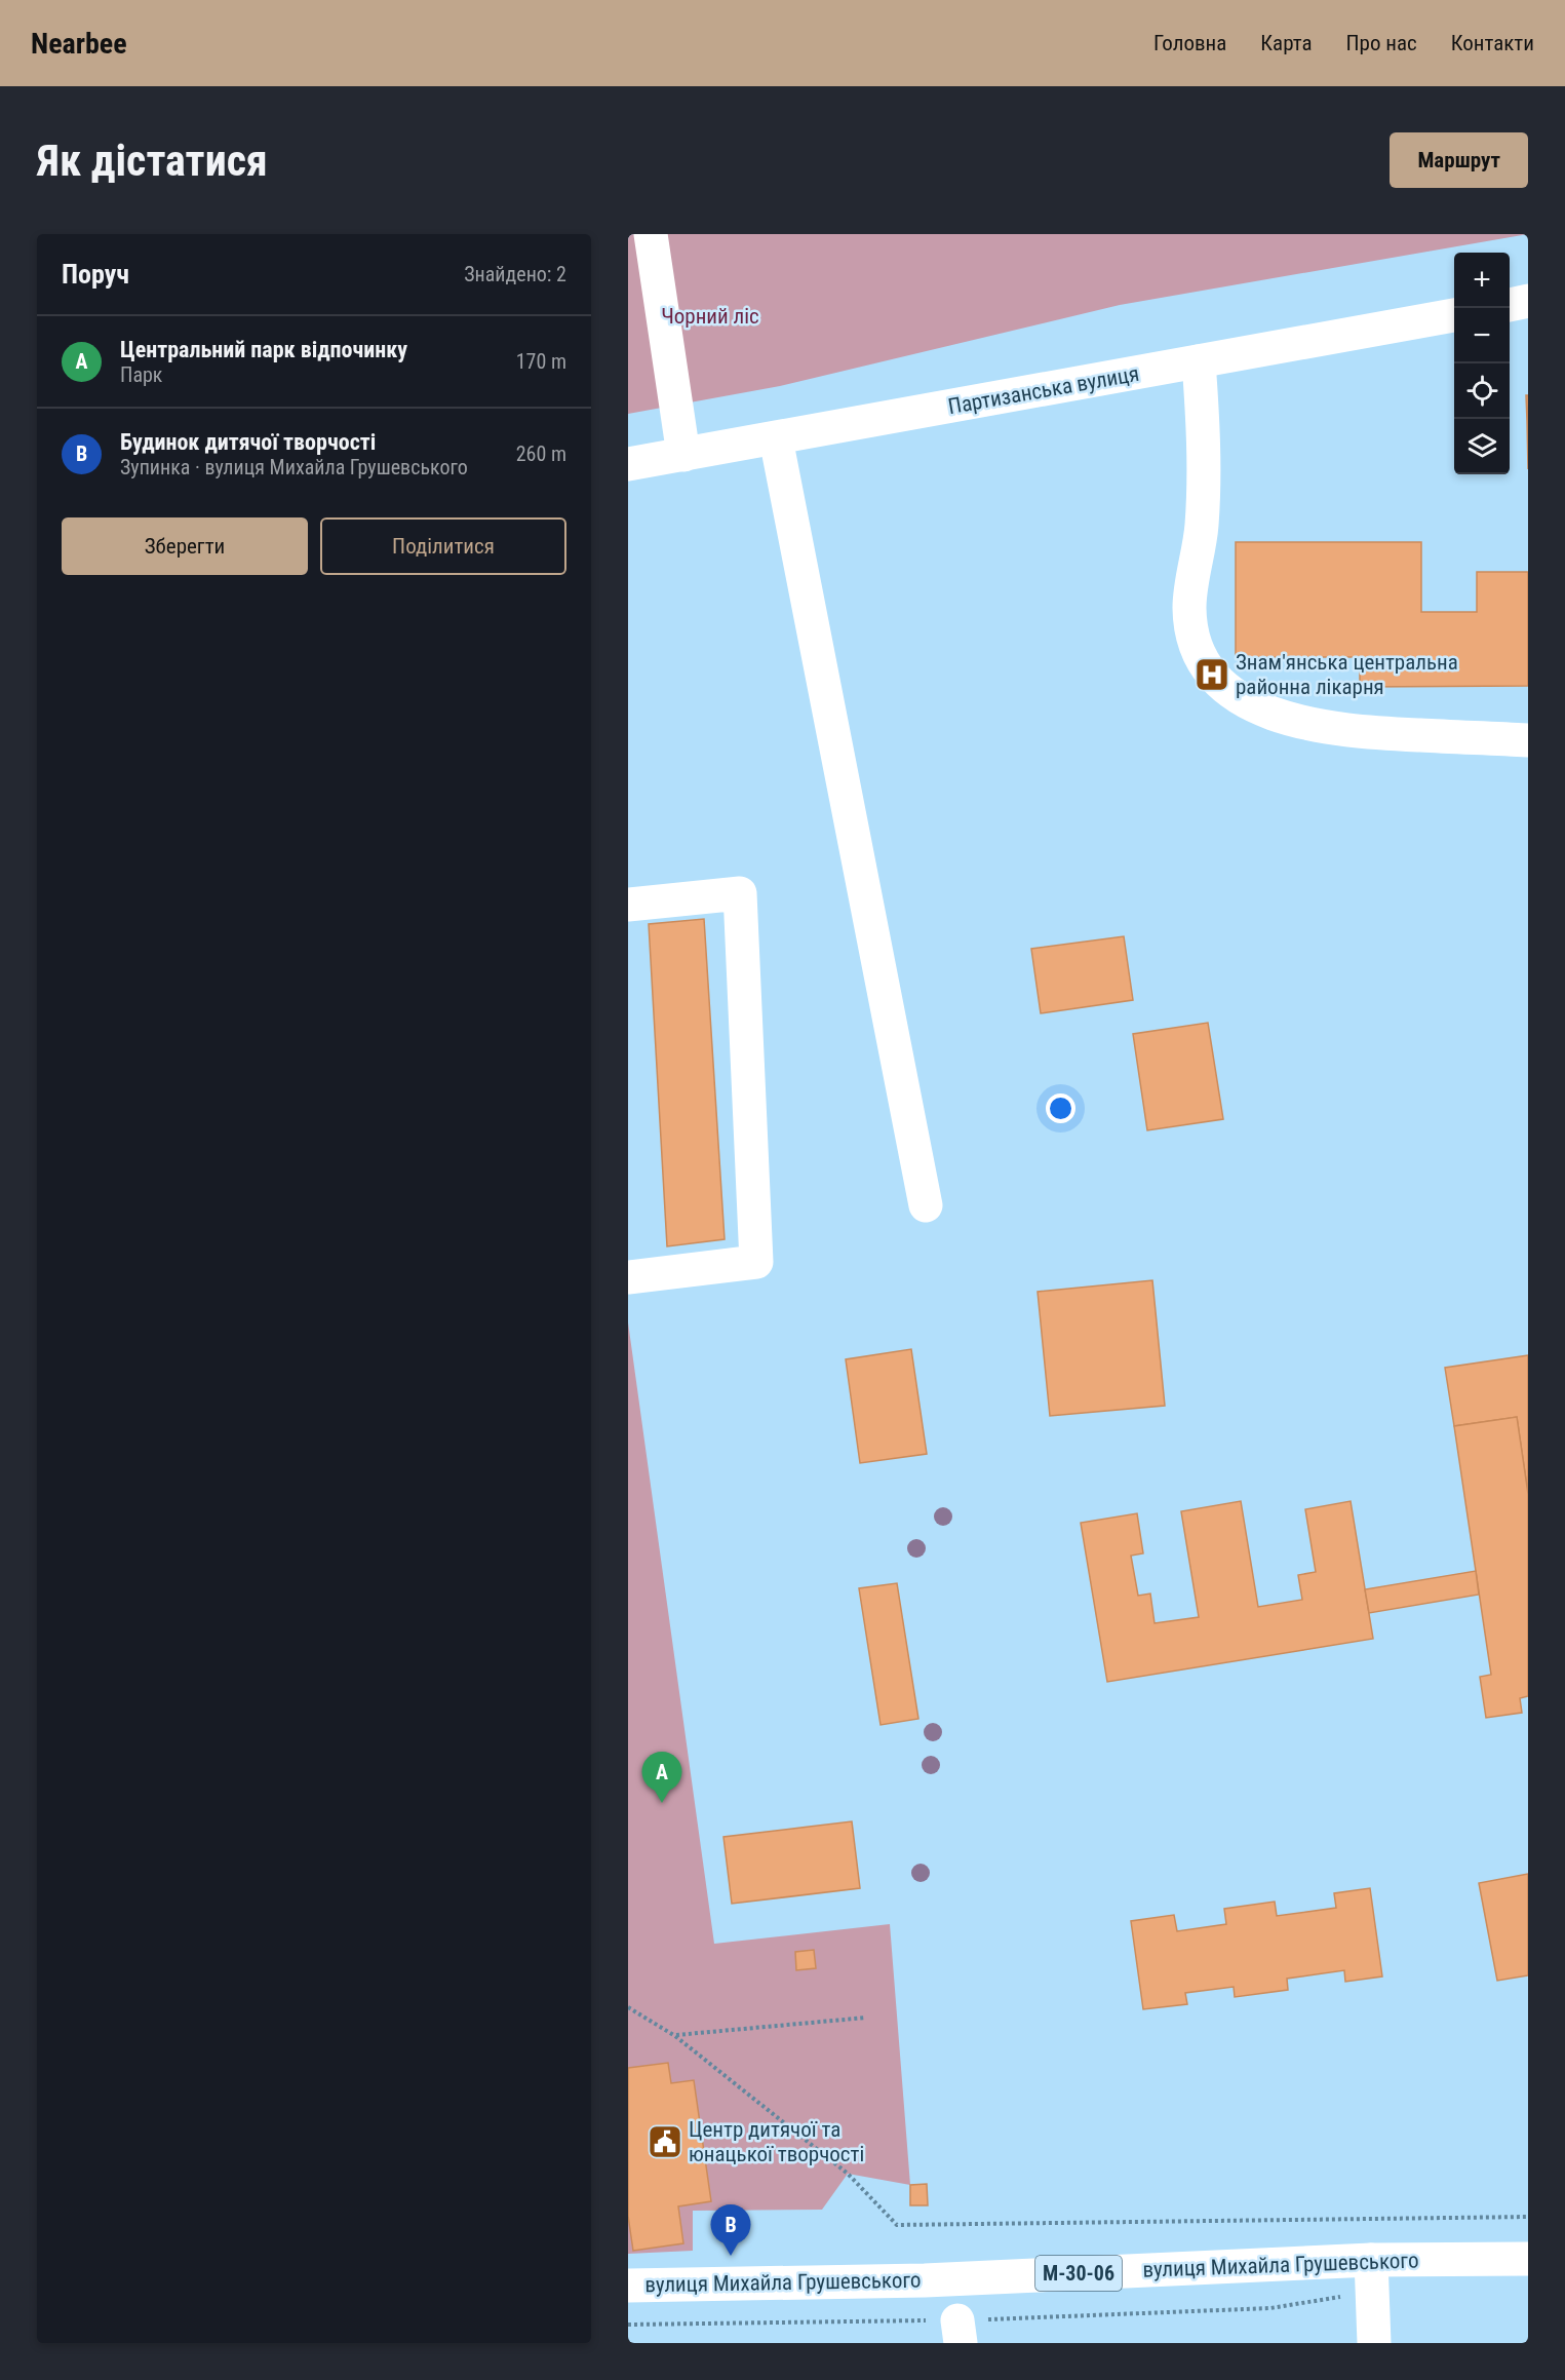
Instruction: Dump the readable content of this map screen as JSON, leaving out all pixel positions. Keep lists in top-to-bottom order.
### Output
{
  "streets": {
    "main road": ["Партизанська вулиця", "вулиця Михайла Грушевського", "М-30-06"]
  },
  "parks": ["Чорний ліс"],
  "places": {
    "hospital": ["Знам'янська центральна районна лікарня"],
    "public building": ["Центр дитячої та юнацької творчості"]
  },
  "page": {
    "header": "Nearbee",
    "nav": [
      "Головна",
      "Карта",
      "Про нас",
      "Контакти"
    ],
    "buttons": [
      "Маршрут",
      ["Зберегти", "Поділитися"]
    ],
    "title": "Як дістатися",
    "heading": ["Поруч", "Знайдено: 2"],
    "map_buttons": ["+", "−"],
    "list": [
      {
        "mark": "A",
        "name": "Центральний парк відпочинку",
        "note": "Парк",
        "value": "170 m"
      },
      {
        "mark": "B",
        "name": "Будинок дитячої творчості",
        "note": "Зупинка · вулиця Михайла Грушевського",
        "value": "260 m"
      }
    ],
    "pins": ["A", "B"]
  }
}
